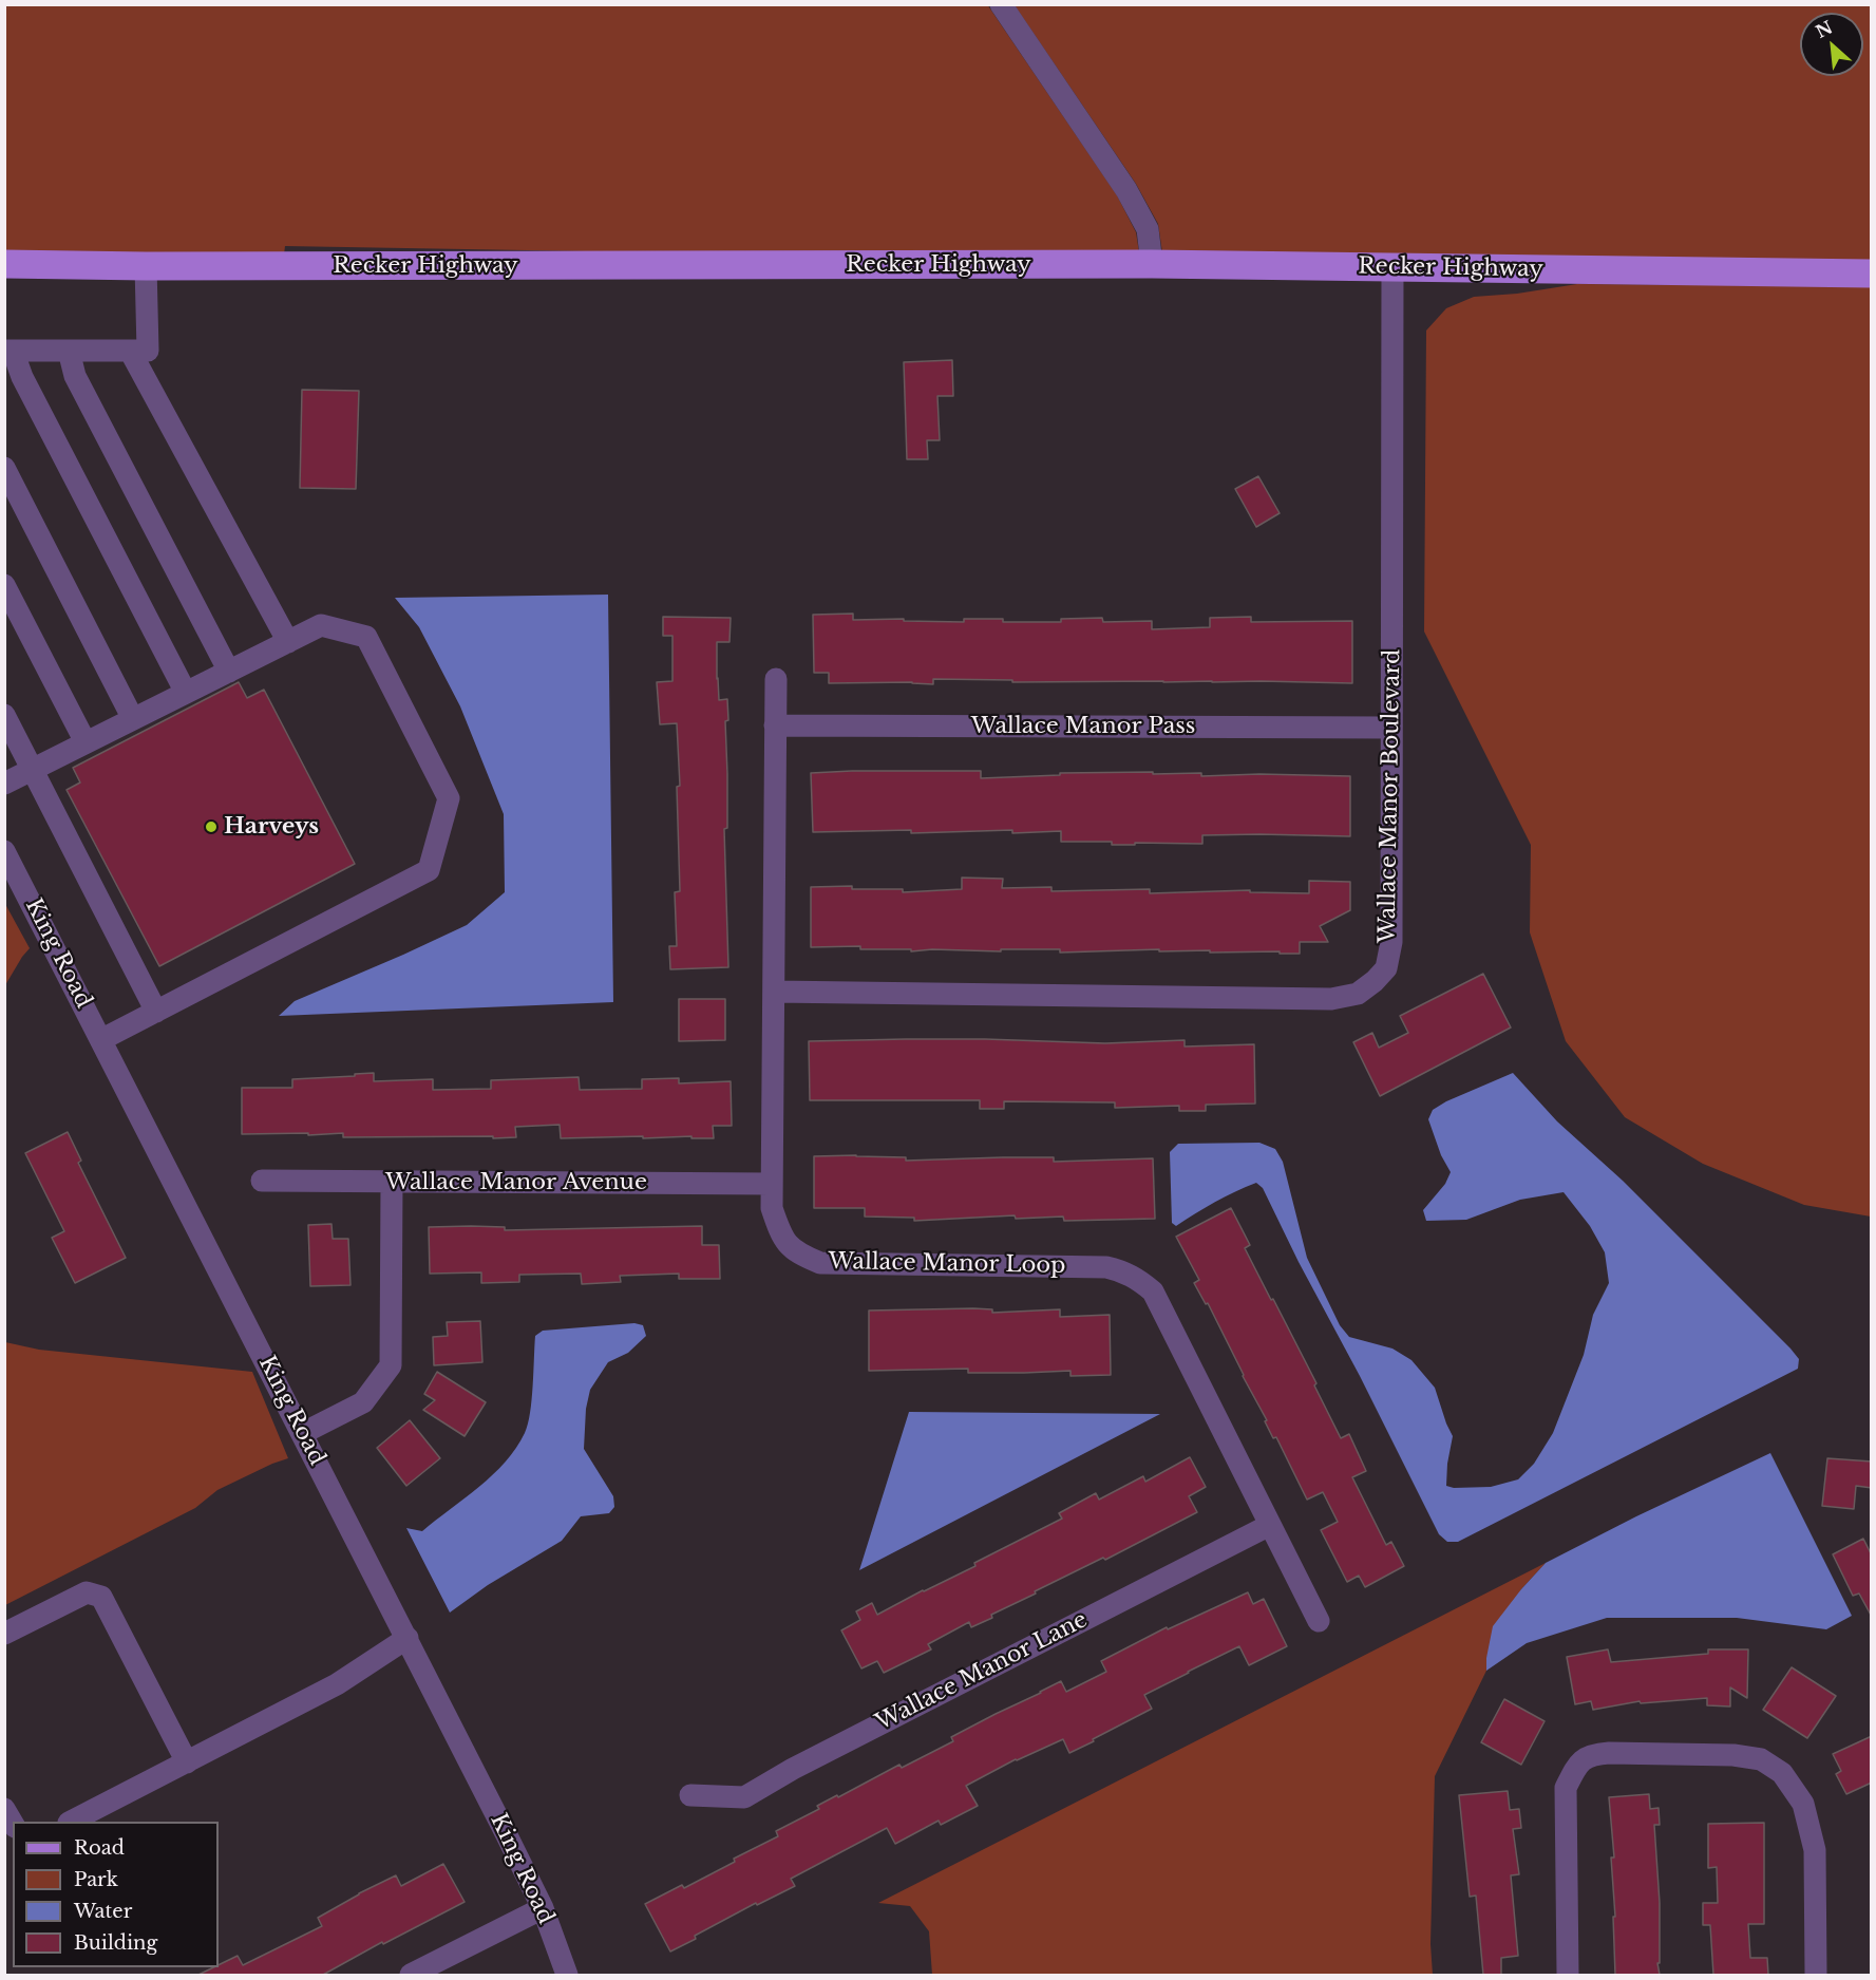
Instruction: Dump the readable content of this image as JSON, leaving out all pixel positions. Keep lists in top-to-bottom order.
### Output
{
  "streets": {
    "main road": ["Recker Highway"],
    "street": [
      "Wallace Manor Pass",
      "Wallace Manor Boulevard",
      "King Road",
      "Wallace Manor Avenue",
      "Wallace Manor Loop",
      "Wallace Manor Lane"
    ]
  },
  "crossings": [
    ["Recker Highway", "Wallace Manor Boulevard"],
    ["Wallace Manor Pass", "Wallace Manor Boulevard"],
    ["Wallace Manor Pass", "Wallace Manor Loop"],
    ["Wallace Manor Boulevard", "Wallace Manor Loop"],
    ["Wallace Manor Avenue", "Wallace Manor Loop"],
    ["Wallace Manor Loop", "Wallace Manor Lane"]
  ],
  "places": ["Harveys"],
  "legend": [
    "Road",
    "Park",
    "Water",
    "Building"
  ],
  "north": "top left"
}
